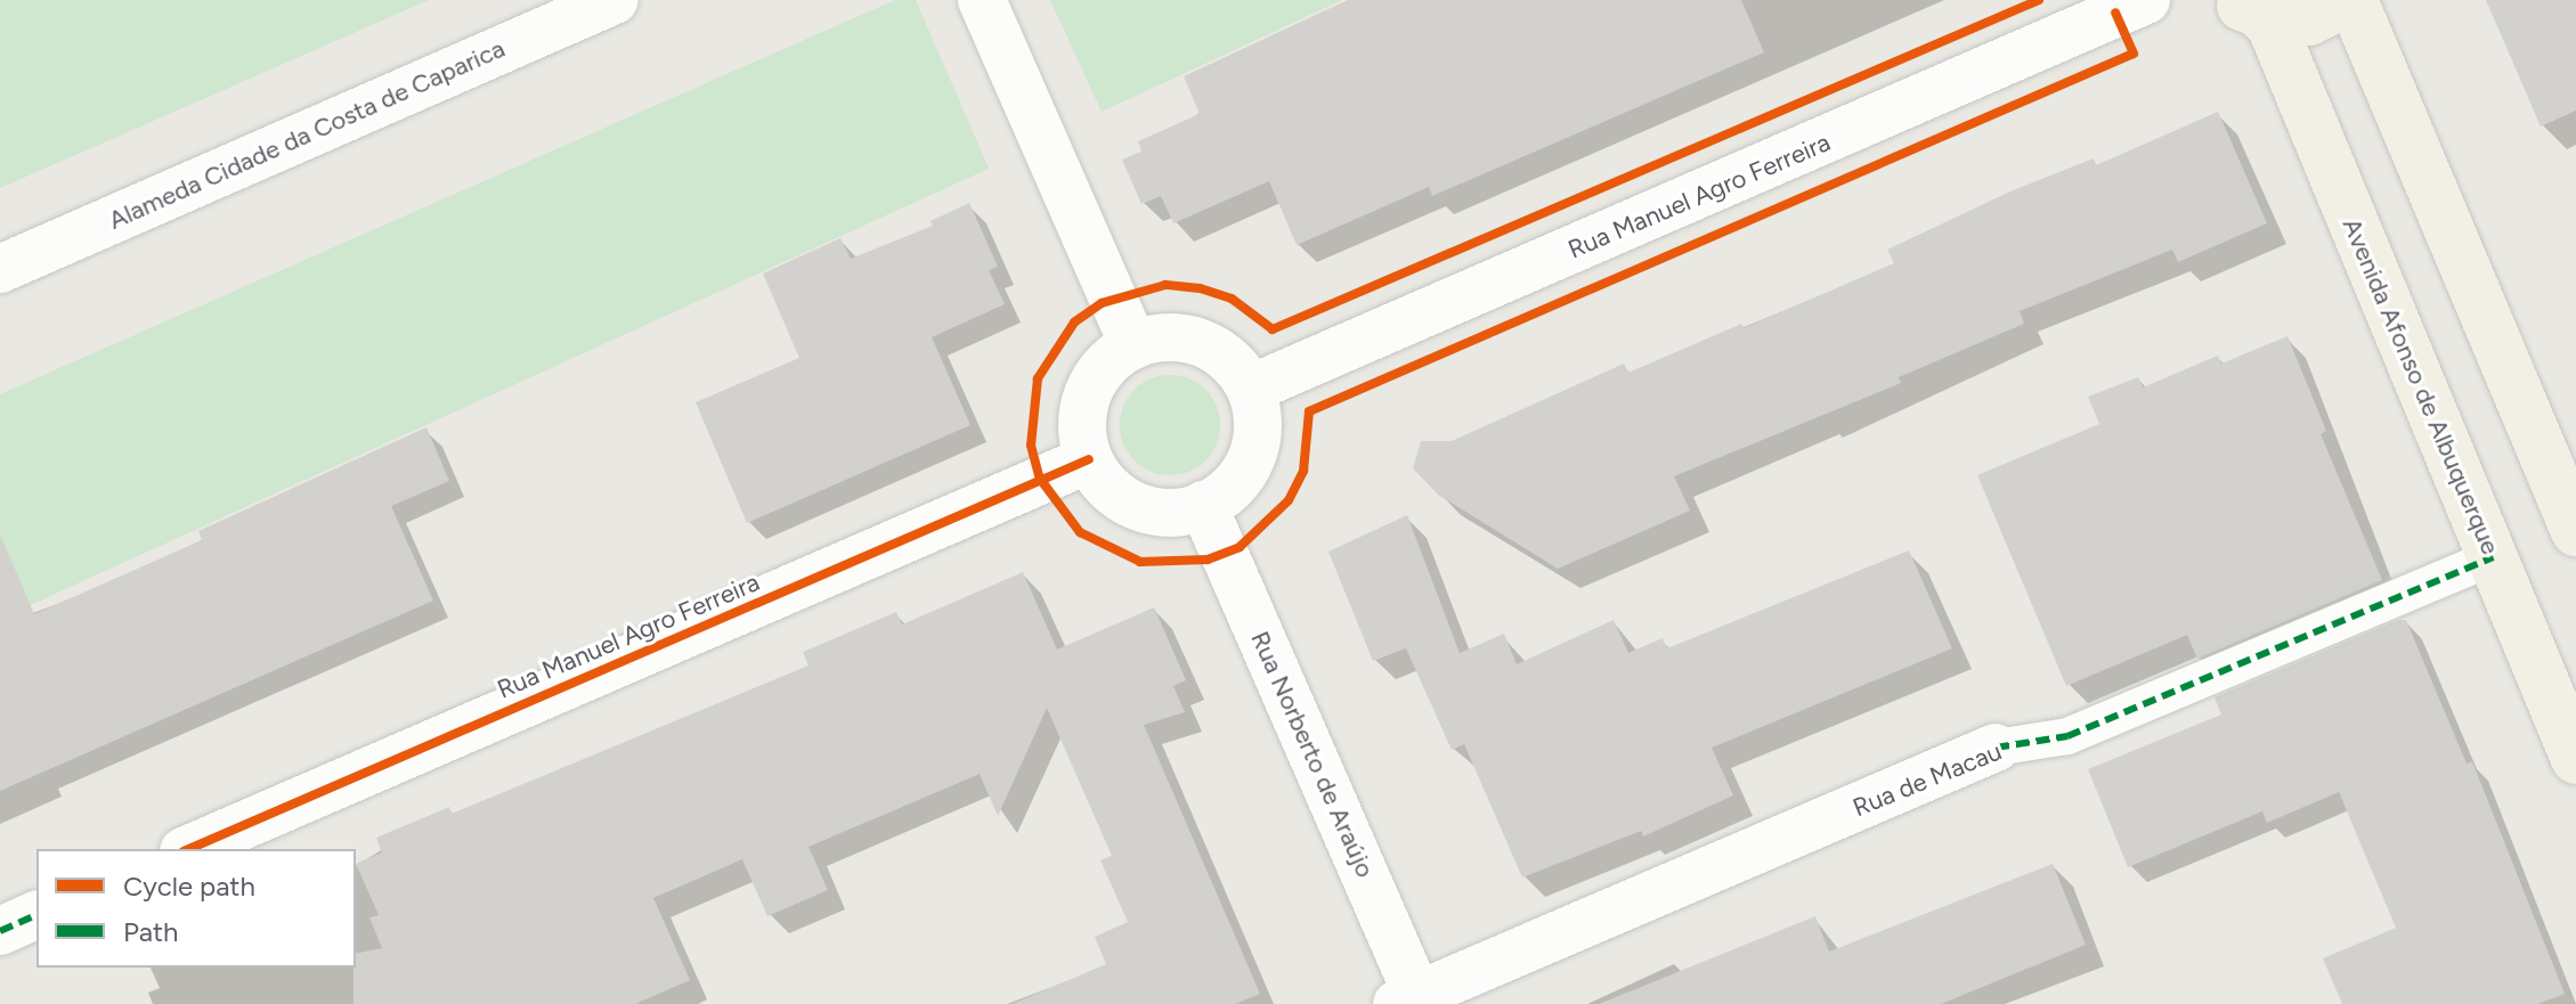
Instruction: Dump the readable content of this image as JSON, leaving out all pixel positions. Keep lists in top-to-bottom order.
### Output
{
  "streets": {
    "main road": ["Avenida Afonso de Albuquerque"],
    "street": [
      "Alameda Cidade da Costa de Caparica",
      "Rua Manuel Agro Ferreira",
      "Rua Norberto de Araújo",
      "Rua de Macau"
    ]
  },
  "crossings": [
    ["Rua Manuel Agro Ferreira", "Rua Norberto de Araújo"],
    ["Avenida Afonso de Albuquerque", "Rua de Macau"],
    ["Rua Norberto de Araújo", "Rua de Macau"]
  ],
  "legend": ["Cycle path", "Path"]
}
